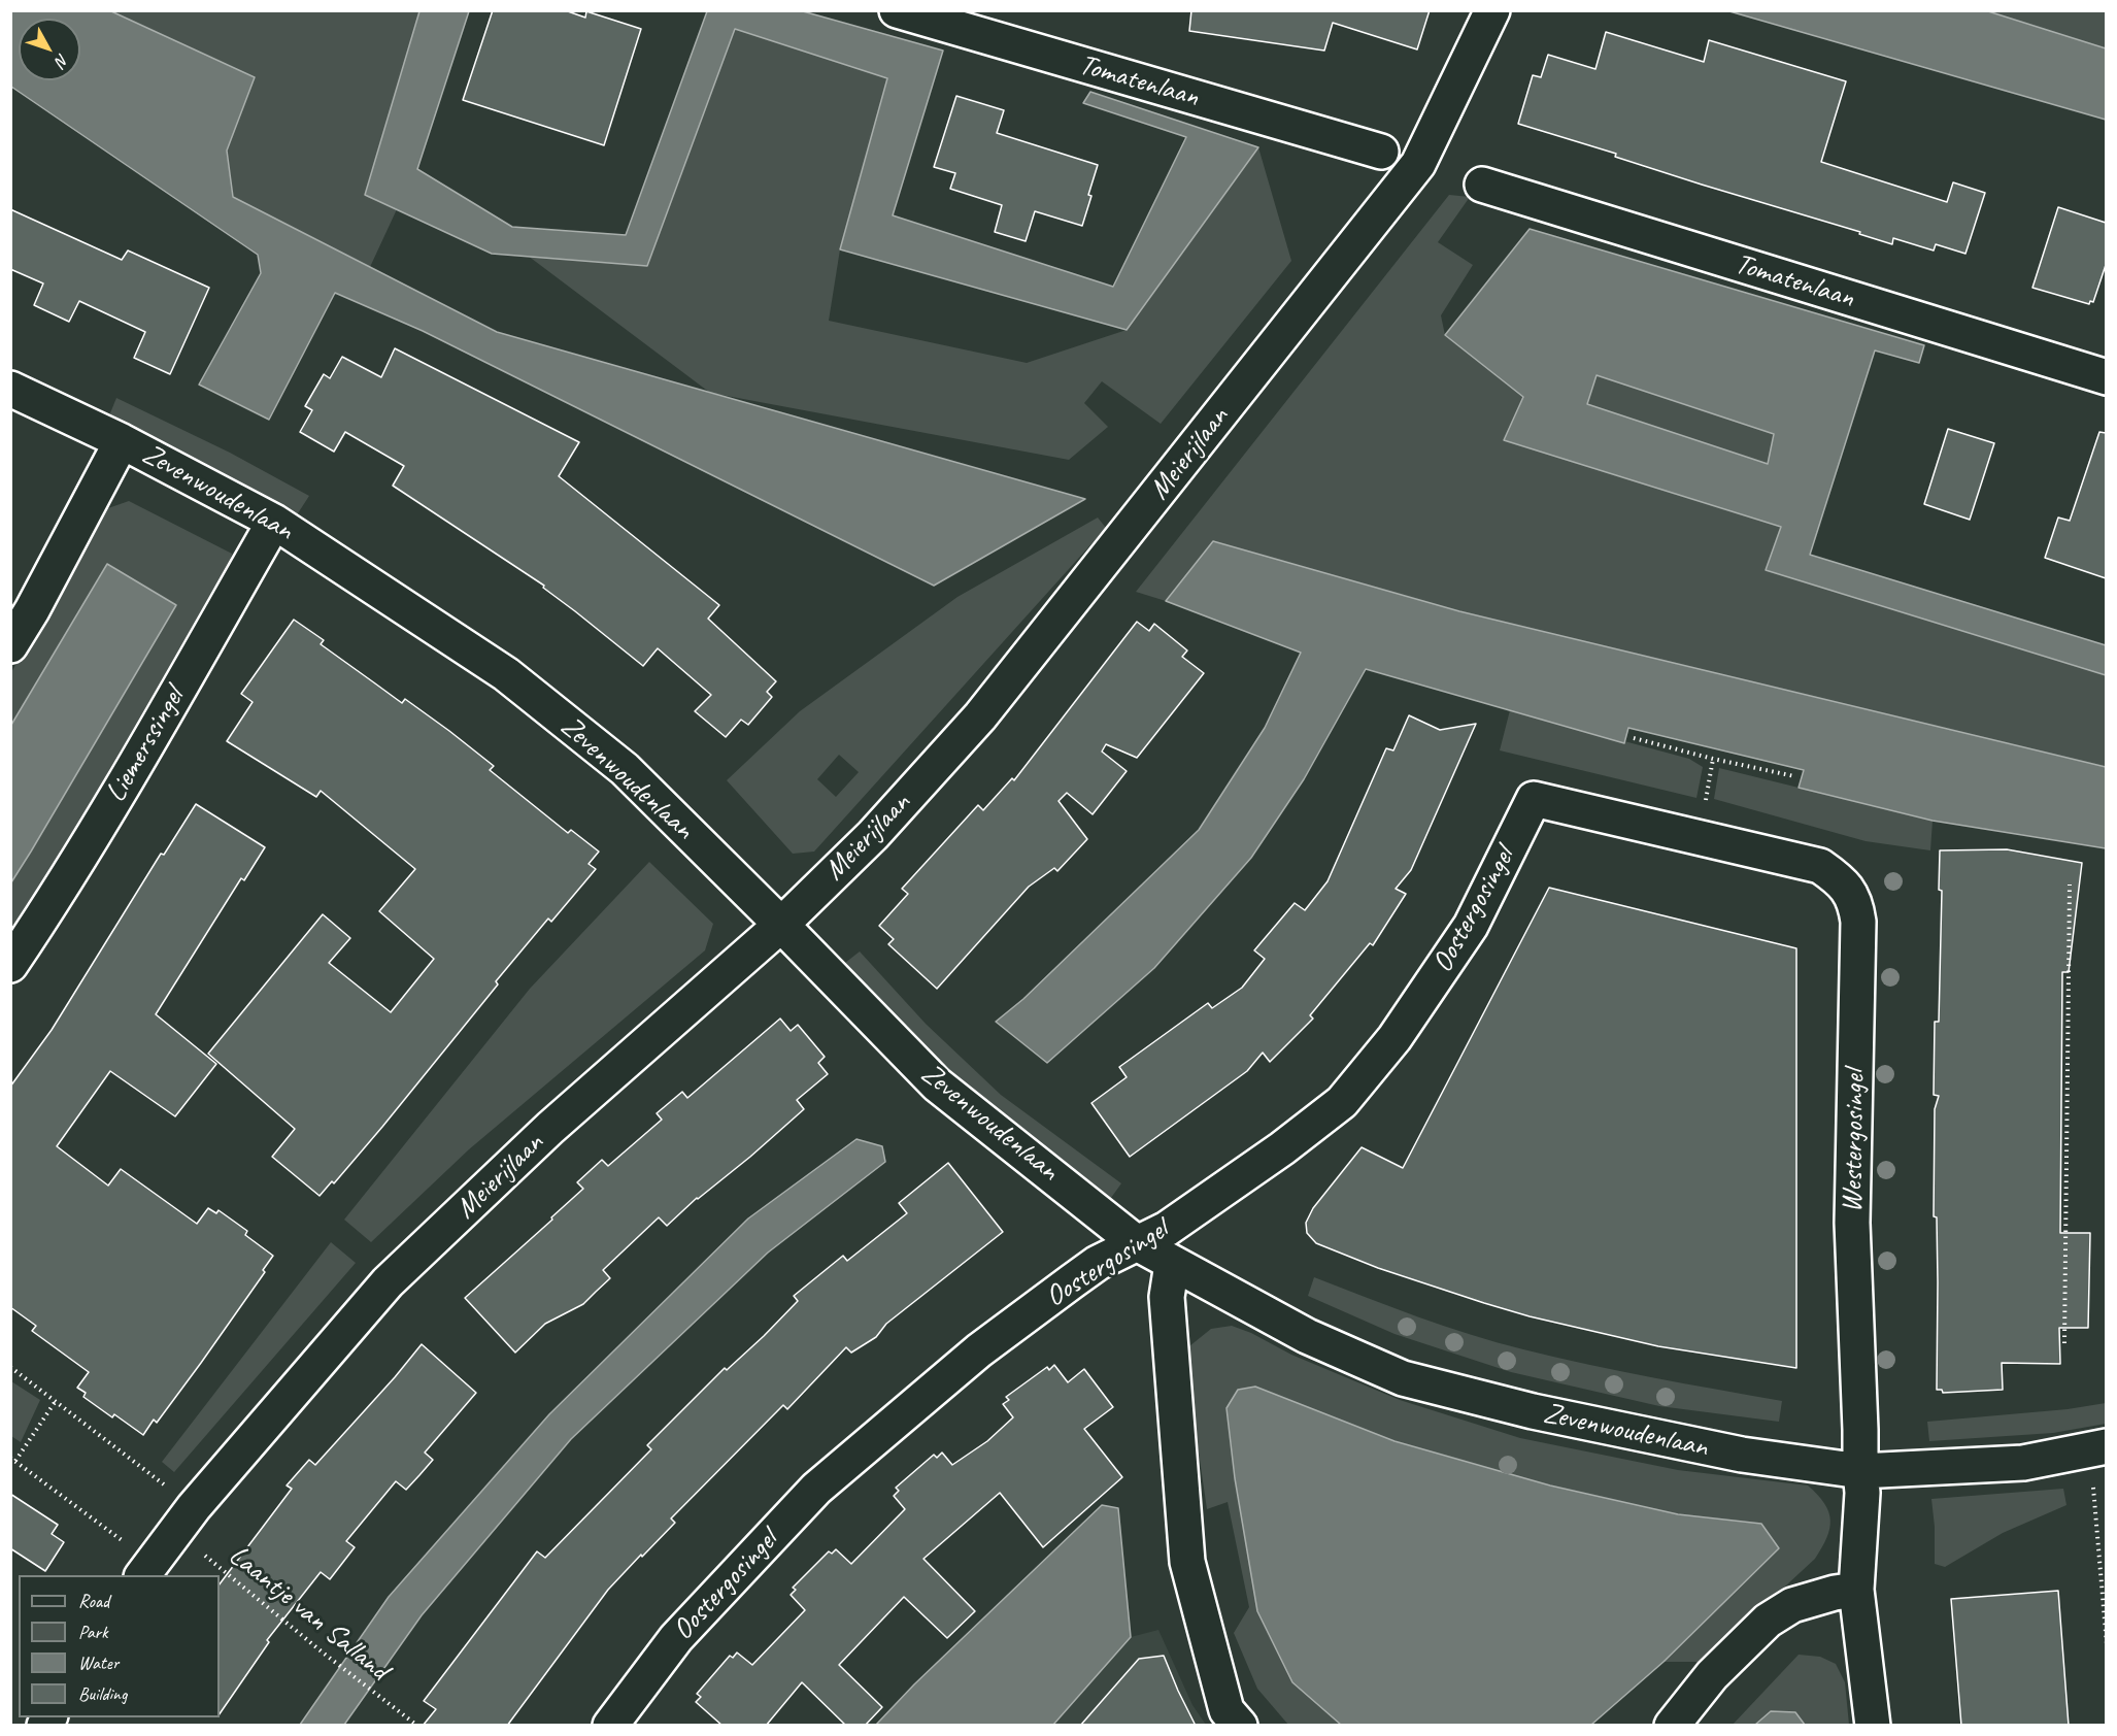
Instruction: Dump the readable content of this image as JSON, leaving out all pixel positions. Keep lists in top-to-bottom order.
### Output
{
  "streets": {
    "street": [
      "Tomatenlaan",
      "Meierijlaan",
      "Zevenwoudenlaan",
      "Liemerssingel",
      "Oostergosingel",
      "Westergosingel"
    ],
    "path": ["Laantje van Salland"]
  },
  "crossings": [
    ["Meierijlaan", "Zevenwoudenlaan"],
    ["Meierijlaan", "Laantje van Salland"],
    ["Zevenwoudenlaan", "Liemerssingel"],
    ["Zevenwoudenlaan", "Oostergosingel"],
    ["Zevenwoudenlaan", "Westergosingel"],
    ["Oostergosingel", "Westergosingel"]
  ],
  "legend": [
    "Road",
    "Park",
    "Water",
    "Building"
  ],
  "north": "bottom right"
}
